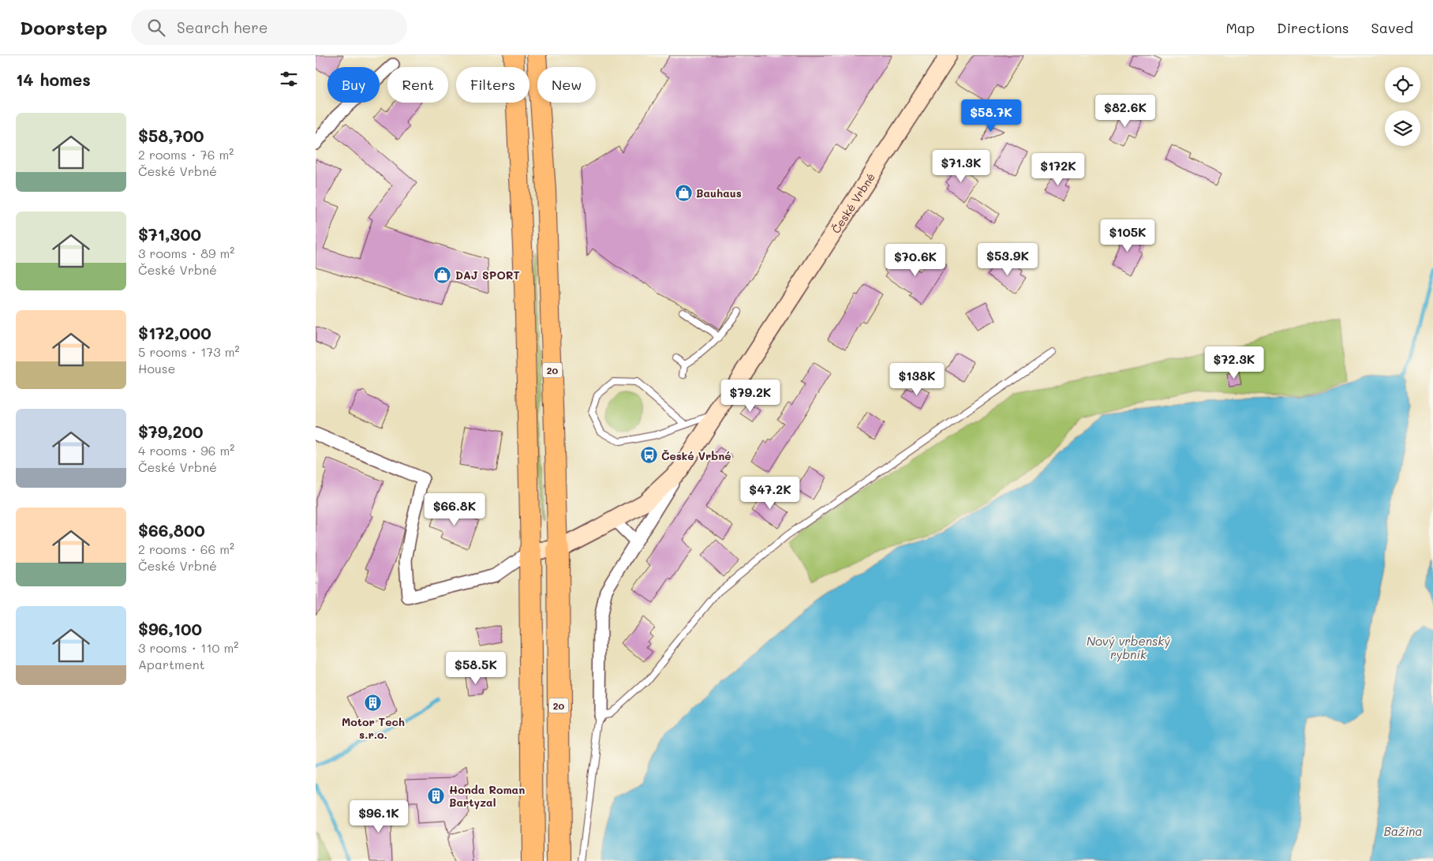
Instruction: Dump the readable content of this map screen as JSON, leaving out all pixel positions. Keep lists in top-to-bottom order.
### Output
{
  "streets": {
    "highway": ["20"],
    "street": ["České Vrbné"]
  },
  "crossings": [
    ["České Vrbné", "20"]
  ],
  "water": ["Nový vrbenský rybník", "Bažina"],
  "places": {
    "shop": ["Bauhaus", "DAJ SPORT"],
    "bus stop": ["České Vrbné"],
    "building": ["Motor Tech s.r.o.", "Honda Roman Bartyzal"]
  },
  "page": {
    "header": "Doorstep",
    "search": "Search here",
    "nav": ["Map", "Directions", "Saved"],
    "heading": "14 homes",
    "chip": [
      "Buy",
      "Rent",
      "Filters",
      "New"
    ],
    "price": [
      "$82.6K",
      "$58.7K",
      "$71.3K",
      "$172K",
      "$105K",
      "$53.9K",
      "$70.6K",
      "$72.3K",
      "$138K",
      "$79.2K",
      "$47.2K",
      "$66.8K",
      "$58.5K",
      "$96.1K"
    ],
    "list": [
      {
        "name": "$58,700",
        "note": "2 rooms · 76 m² · České Vrbné"
      },
      {
        "name": "$71,300",
        "note": "3 rooms · 89 m² · České Vrbné"
      },
      {
        "name": "$172,000",
        "note": "5 rooms · 173 m² · House"
      },
      {
        "name": "$79,200",
        "note": "4 rooms · 96 m² · České Vrbné"
      },
      {
        "name": "$66,800",
        "note": "2 rooms · 66 m² · České Vrbné"
      },
      {
        "name": "$96,100",
        "note": "3 rooms · 110 m² · Apartment"
      }
    ]
  }
}
